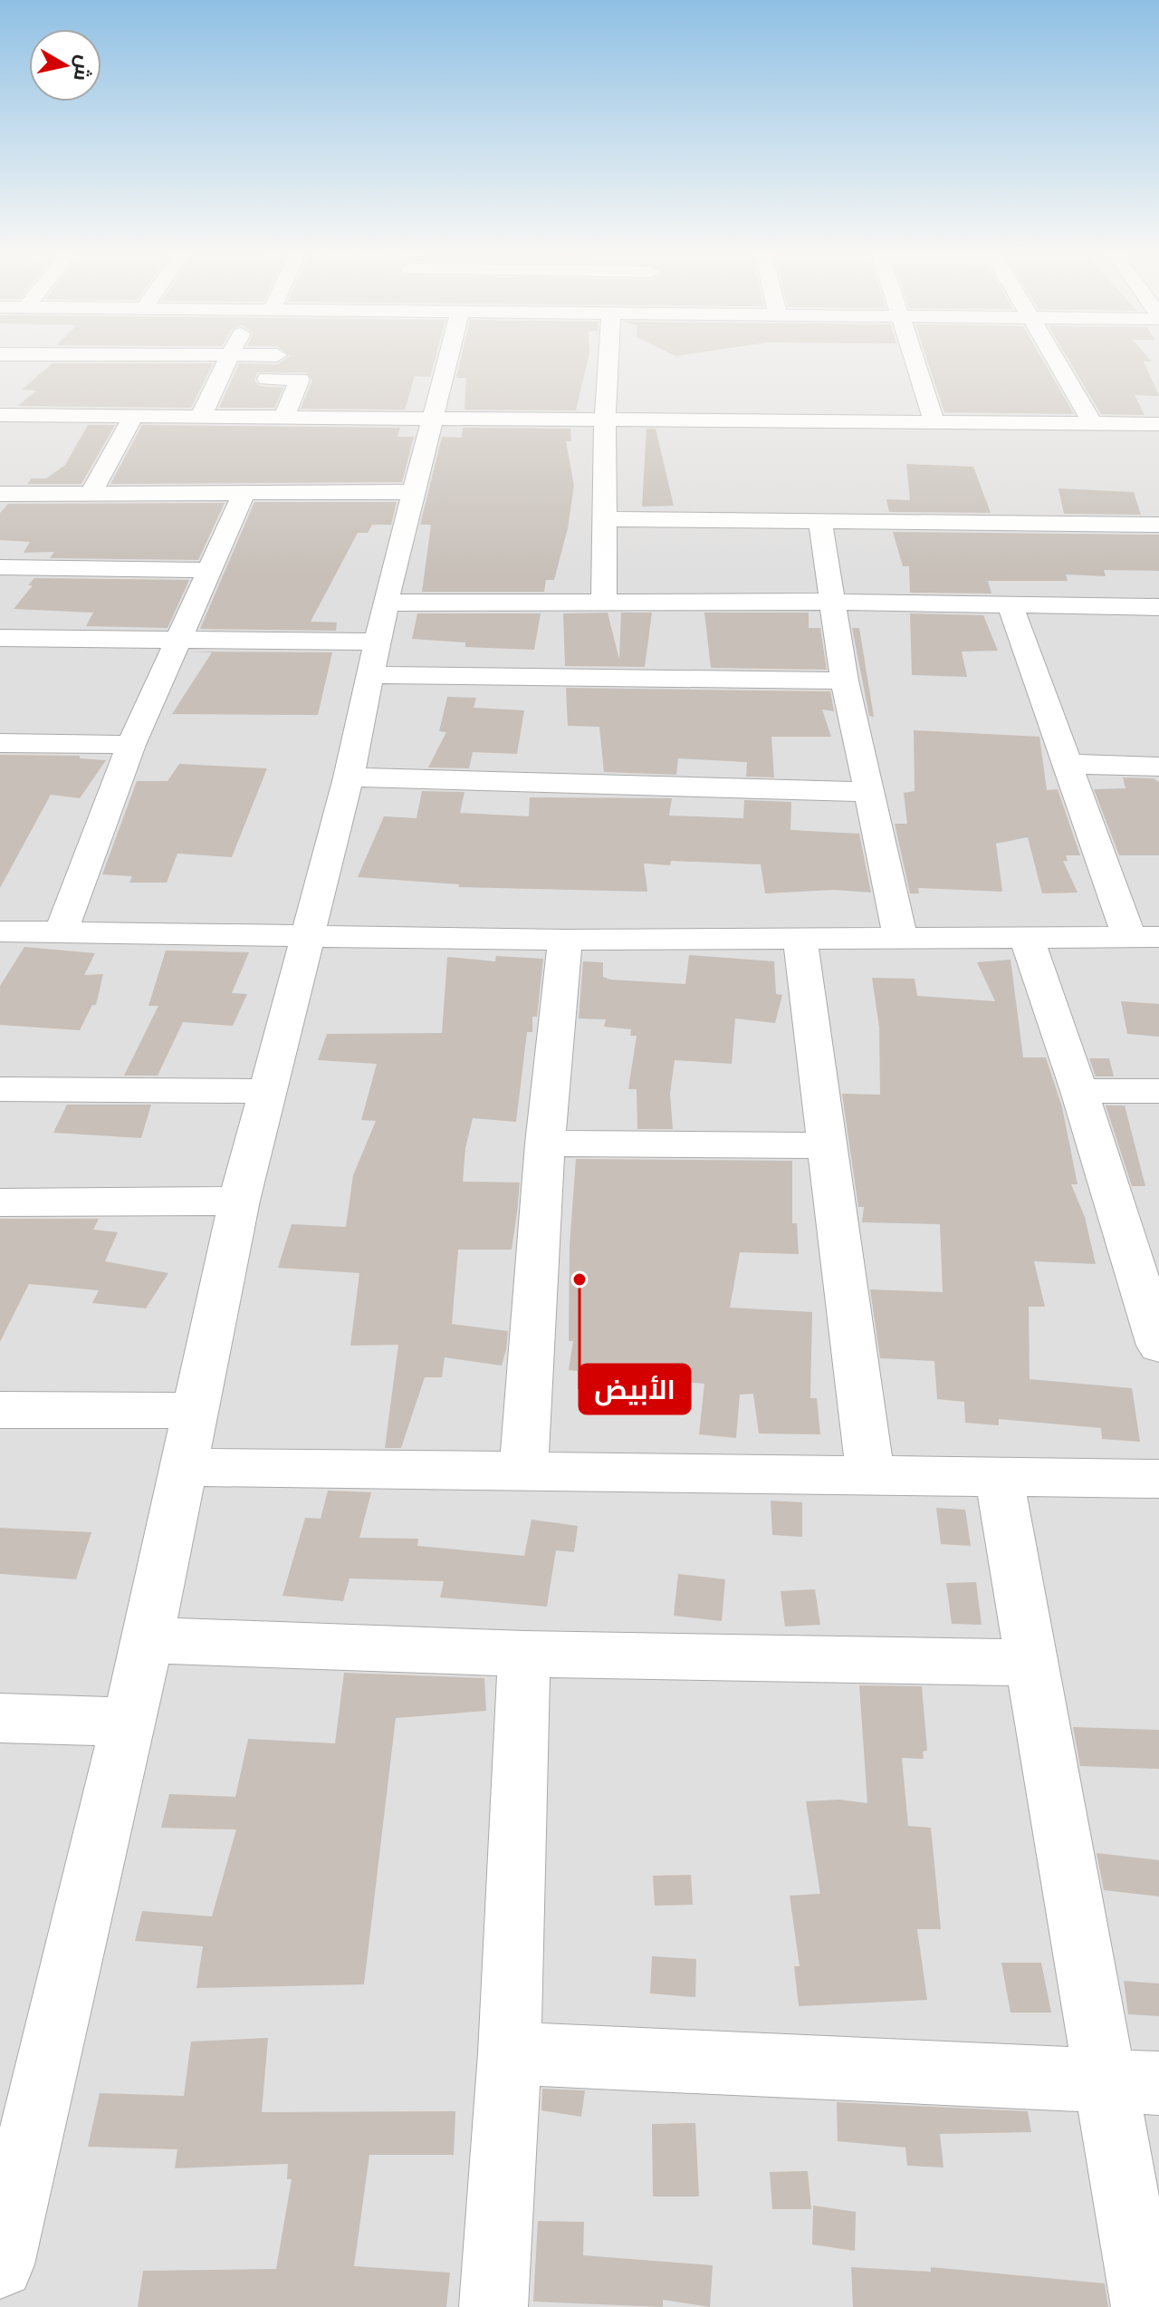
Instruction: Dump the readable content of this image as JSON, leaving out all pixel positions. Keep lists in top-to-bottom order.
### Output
{
  "places": ["الأبيض"],
  "north": "right"
}
